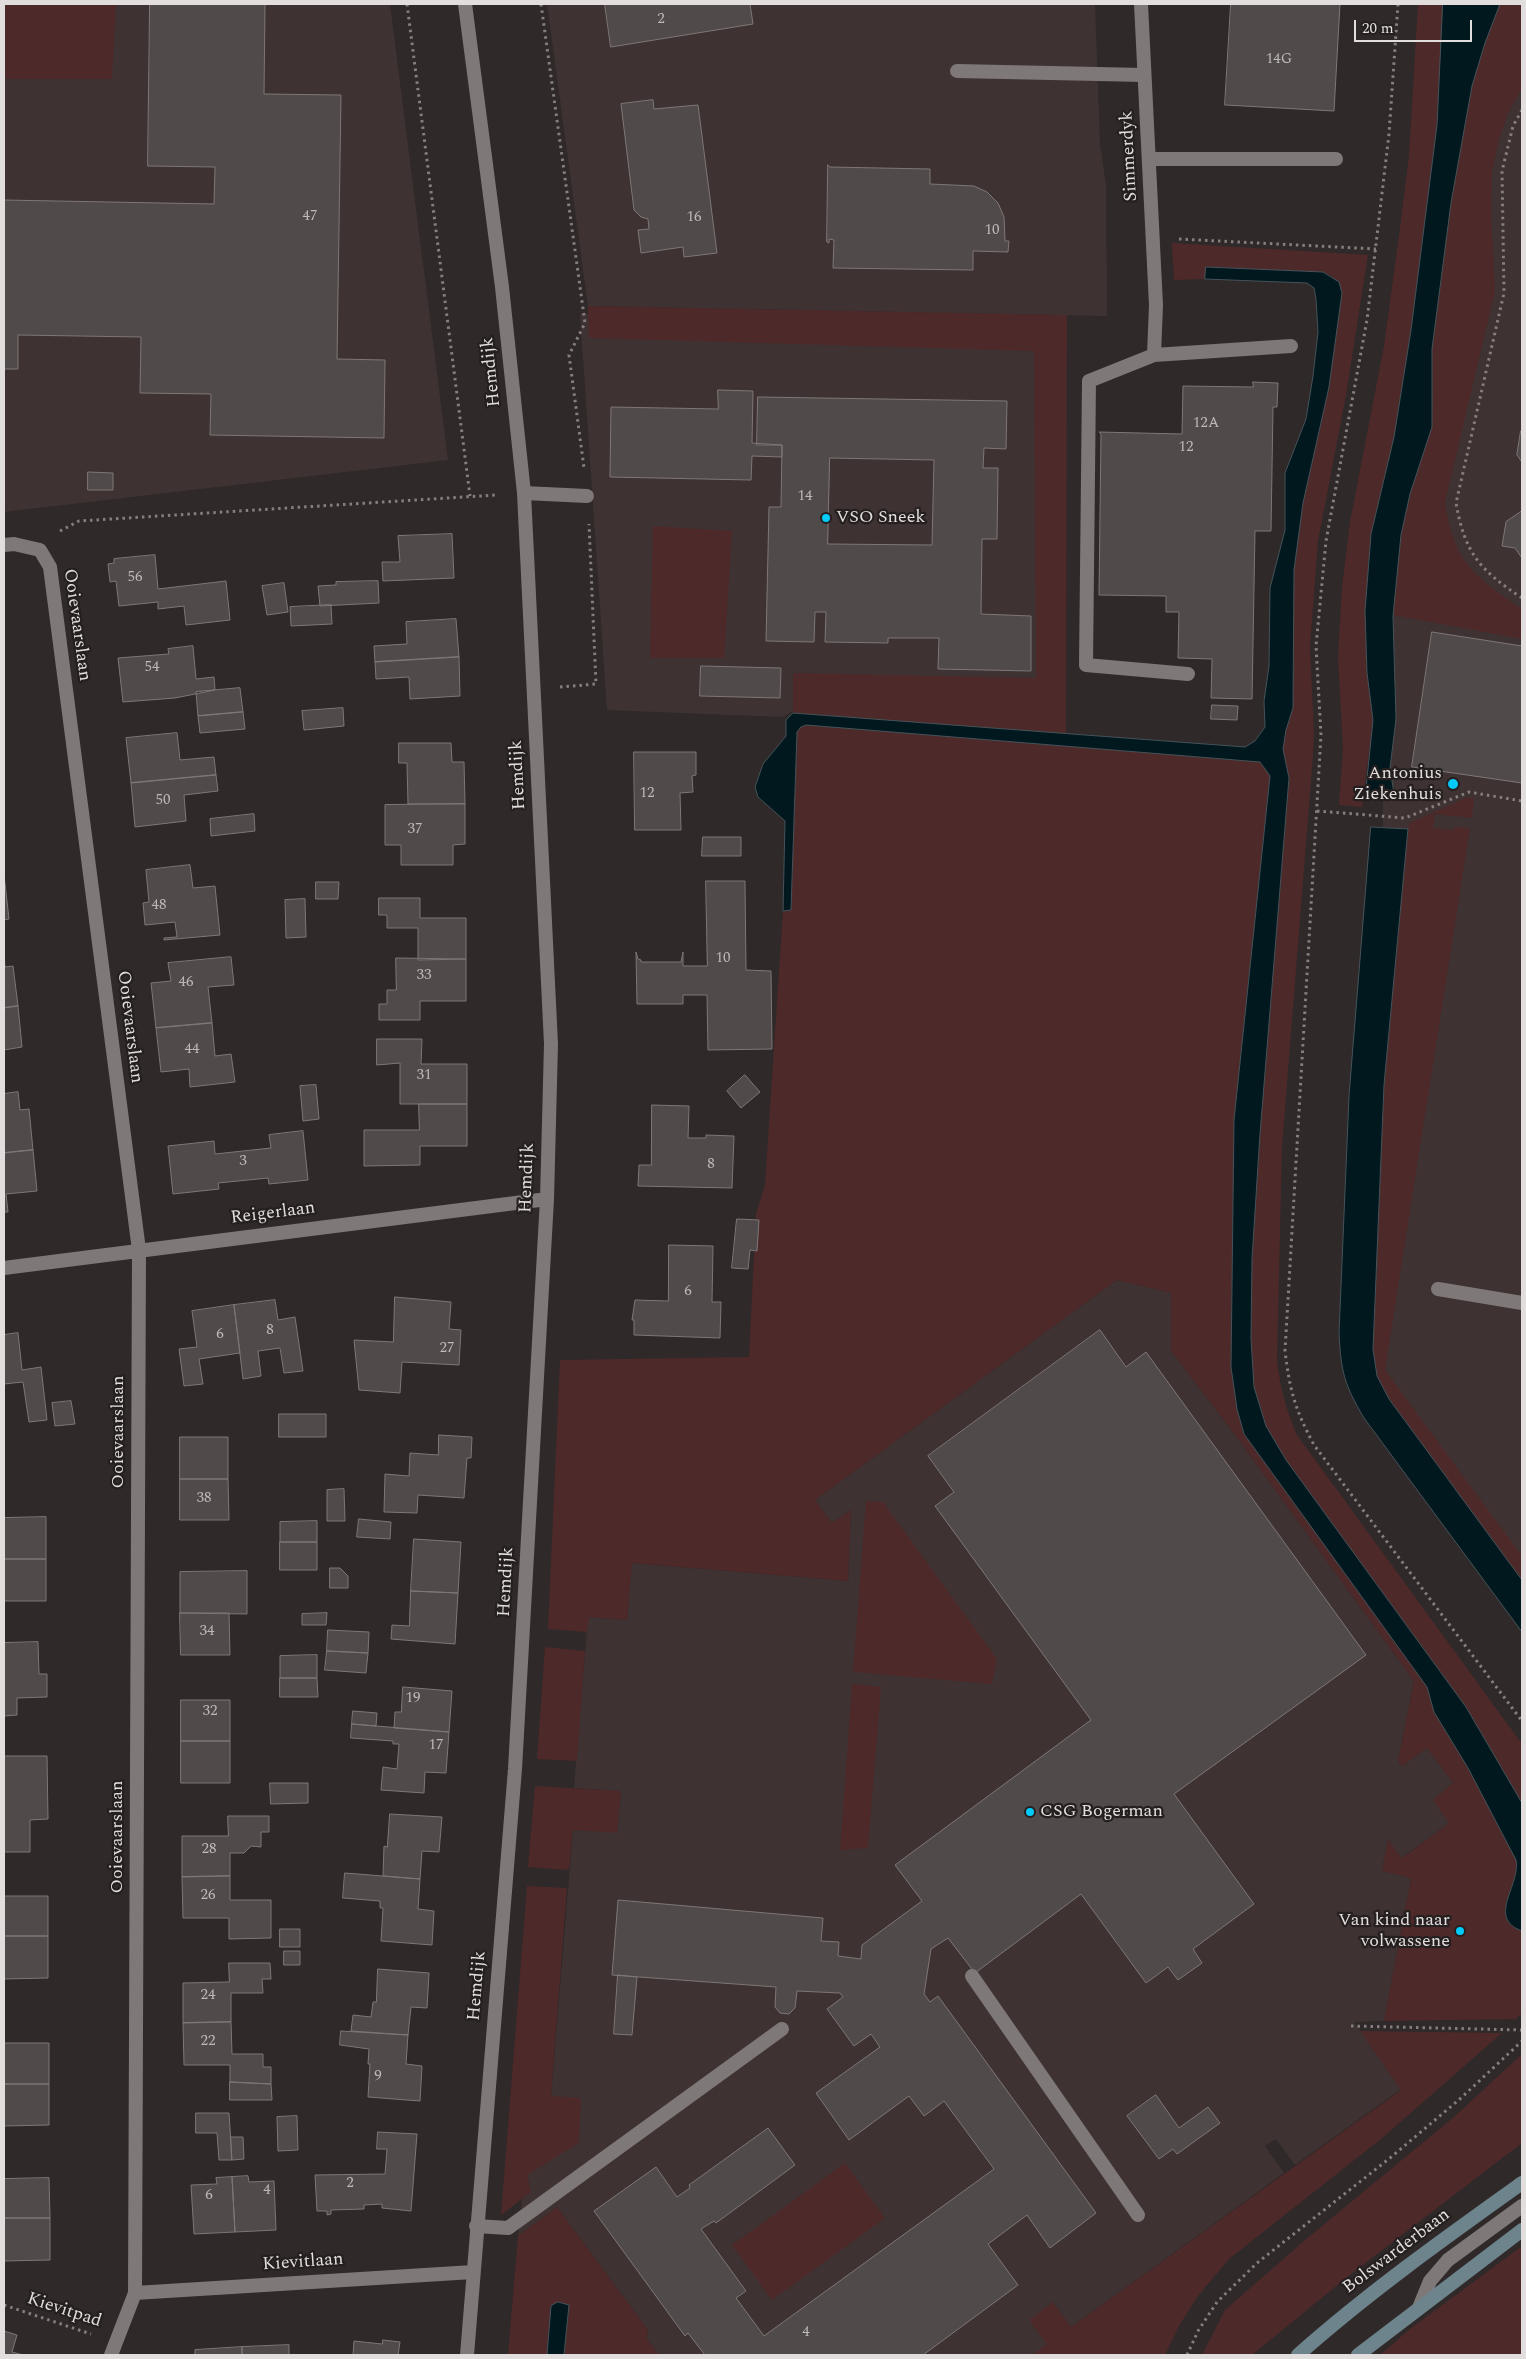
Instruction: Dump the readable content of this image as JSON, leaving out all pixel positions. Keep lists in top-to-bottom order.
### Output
{
  "streets": {
    "main road": ["Bolswarderbaan"],
    "street": [
      "Simmerdyk",
      "Hemdijk",
      "Ooievaarslaan",
      "Reigerlaan",
      "Kievitlaan"
    ],
    "path": ["Kievitpad"]
  },
  "crossings": [
    ["Hemdijk", "Reigerlaan"],
    ["Hemdijk", "Kievitlaan"],
    ["Ooievaarslaan", "Reigerlaan"],
    ["Ooievaarslaan", "Kievitlaan"],
    ["Ooievaarslaan", "Kievitpad"]
  ],
  "places": [
    "VSO Sneek",
    "Antonius Ziekenhuis",
    "CSG Bogerman",
    "Van kind naar volwassene"
  ],
  "house_numbers": [
    "2",
    "14G",
    "47",
    "16",
    "10",
    "12A",
    "12",
    "14",
    "56",
    "54",
    "12",
    "50",
    "37",
    "48",
    "10",
    "33",
    "46",
    "44",
    "31",
    "3",
    "8",
    "6",
    "8",
    "6",
    "27",
    "38",
    "34",
    "19",
    "32",
    "17",
    "28",
    "26",
    "24",
    "22",
    "9",
    "2",
    "4",
    "6",
    "4"
  ],
  "scale_bar": "20 m"
}
